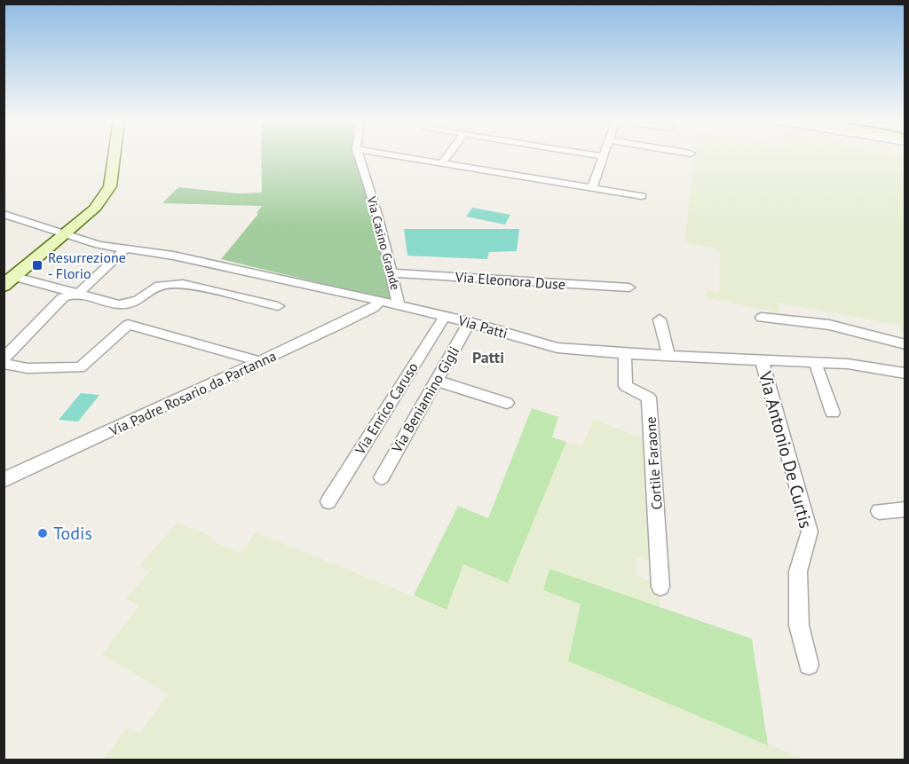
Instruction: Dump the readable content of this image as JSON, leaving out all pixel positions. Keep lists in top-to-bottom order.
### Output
{
  "streets": {
    "street": [
      "Via Casino Grande",
      "Via Eleonora Duse",
      "Via Patti",
      "Via Padre Rosario da Partanna",
      "Via Beniamino Gigli",
      "Via Enrico Caruso",
      "Via Antonio De Curtis",
      "Cortile Faraone"
    ]
  },
  "crossings": [
    ["Via Casino Grande", "Via Eleonora Duse"],
    ["Via Casino Grande", "Via Patti"],
    ["Via Patti", "Via Padre Rosario da Partanna"],
    ["Via Patti", "Via Beniamino Gigli"],
    ["Via Patti", "Via Enrico Caruso"],
    ["Via Patti", "Via Antonio De Curtis"],
    ["Via Patti", "Cortile Faraone"]
  ],
  "districts": ["Patti"],
  "places": {
    "transit": ["Resurrezione - Florio"],
    "other": ["Todis"]
  }
}
